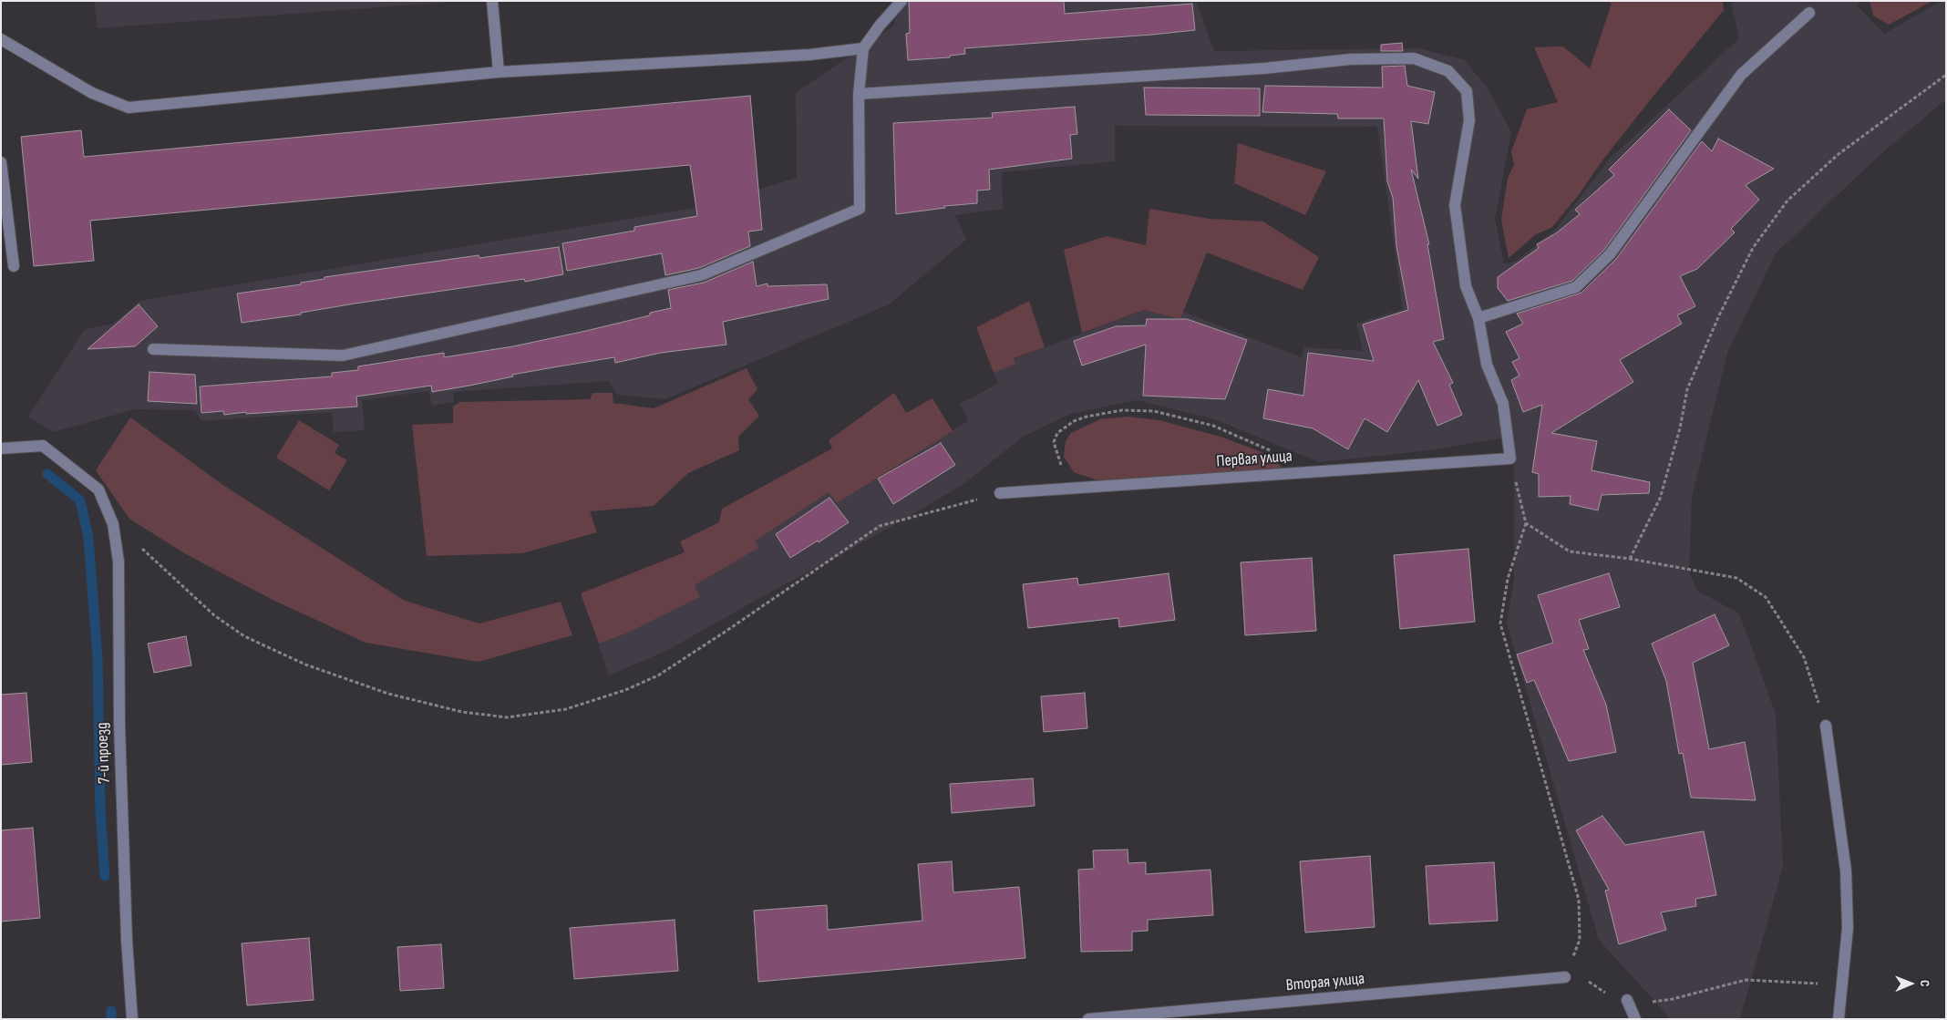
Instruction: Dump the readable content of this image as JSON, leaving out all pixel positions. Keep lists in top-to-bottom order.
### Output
{
  "streets": {
    "street": ["Первая улица", "7-й проезд", "Вторая улица"]
  },
  "north": "right"
}
